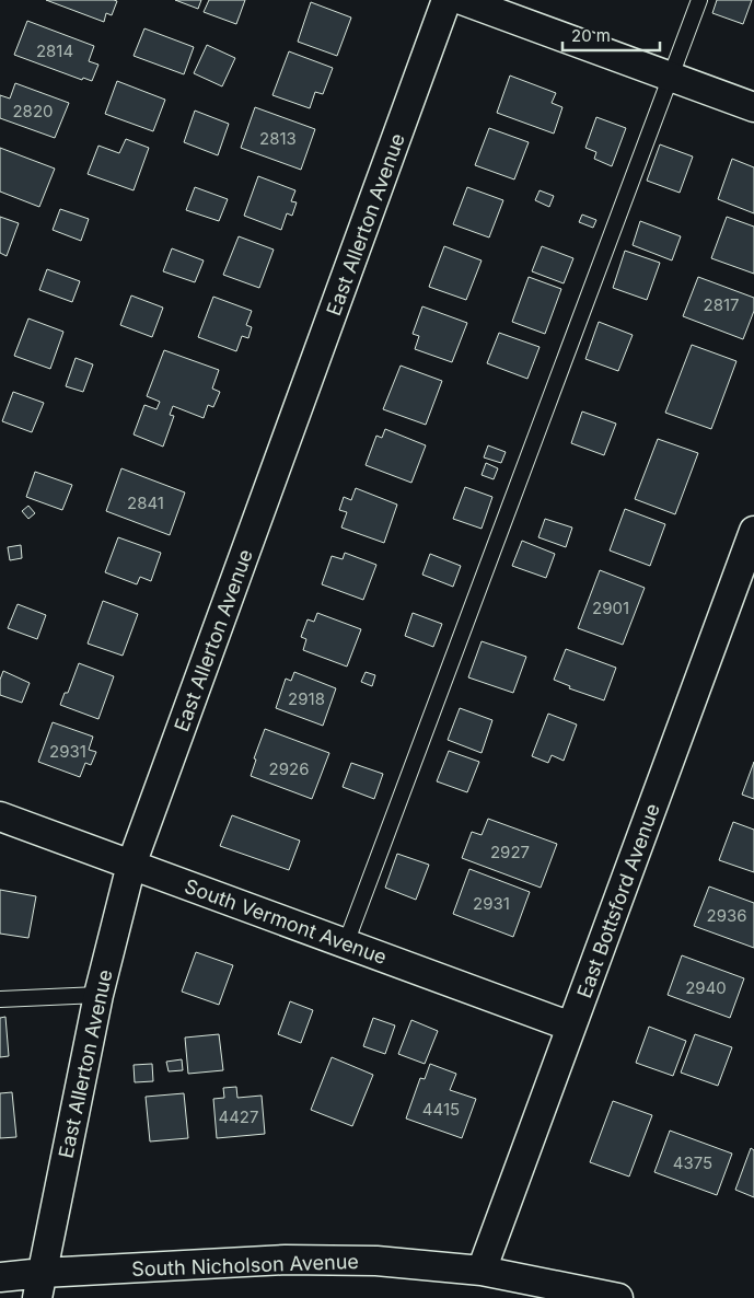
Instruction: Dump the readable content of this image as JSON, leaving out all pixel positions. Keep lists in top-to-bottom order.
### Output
{
  "streets": {
    "street": [
      "East Allerton Avenue",
      "East Bottsford Avenue",
      "South Vermont Avenue",
      "South Nicholson Avenue"
    ]
  },
  "crossings": [
    ["East Allerton Avenue", "South Vermont Avenue"],
    ["East Allerton Avenue", "South Nicholson Avenue"],
    ["East Bottsford Avenue", "South Vermont Avenue"],
    ["East Bottsford Avenue", "South Nicholson Avenue"]
  ],
  "house_numbers": [
    "2814",
    "2820",
    "2813",
    "2817",
    "2841",
    "2901",
    "2918",
    "2931",
    "2926",
    "2927",
    "2931",
    "2936",
    "2940",
    "4415",
    "4427",
    "4375"
  ],
  "scale_bar": "20 m"
}
